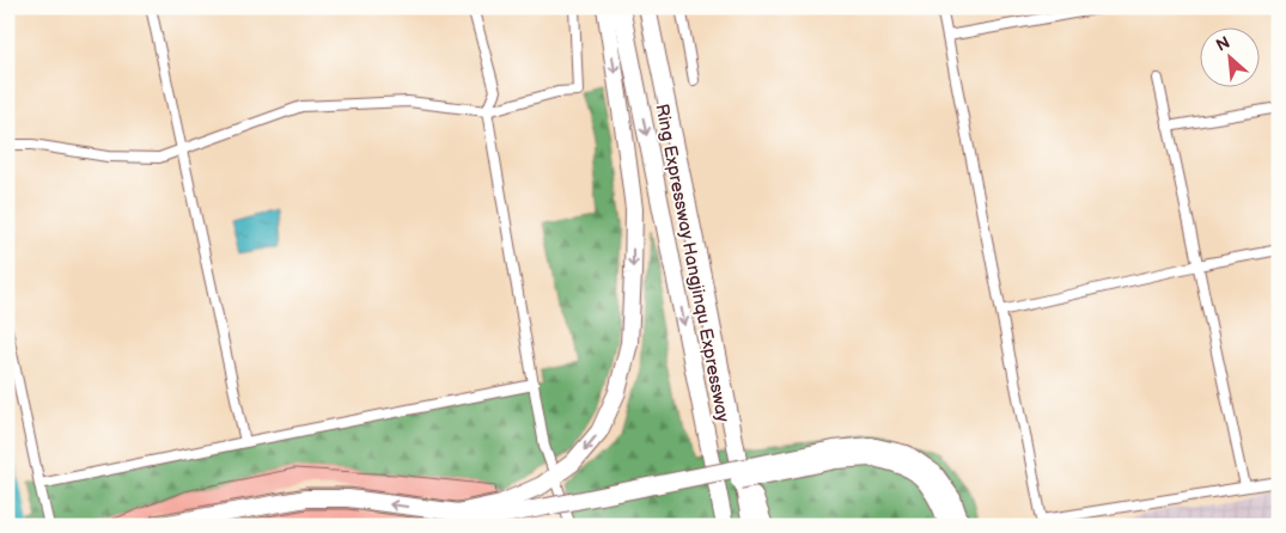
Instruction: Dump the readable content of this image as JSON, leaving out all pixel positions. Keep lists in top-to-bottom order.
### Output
{
  "streets": {
    "highway": ["Ring Expressway Hangjinqu Expressway"]
  },
  "north": "top left"
}
